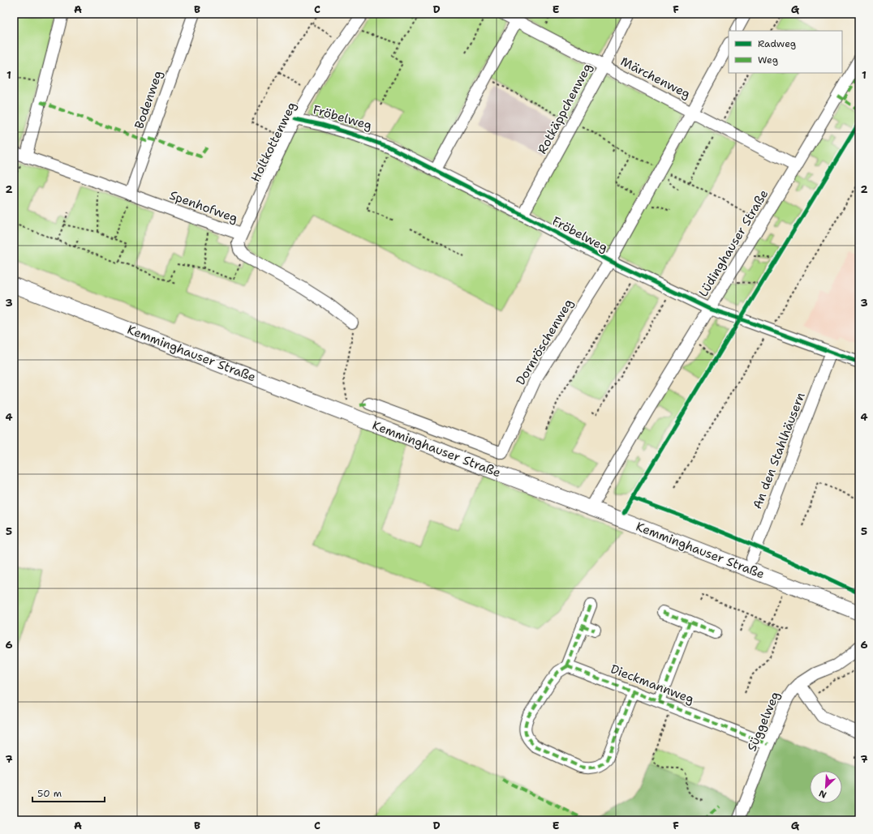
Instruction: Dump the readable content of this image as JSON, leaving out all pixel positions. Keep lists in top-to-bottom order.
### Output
{
  "streets": {
    "main road": ["Kemminghauser Straße"],
    "street": [
      "Märchenweg",
      "Bodenweg",
      "Rotkäppchenweg",
      "Fröbelweg",
      "Holtkottenweg",
      "Spenhofweg",
      "Lüdinghauser Straße",
      "Dornröschenweg",
      "An den Stahlhäusern",
      "Dieckmannweg",
      "Süggelweg"
    ]
  },
  "crossings": [
    ["Märchenweg", "Rotkäppchenweg"],
    ["Märchenweg", "Lüdinghauser Straße"],
    ["Bodenweg", "Spenhofweg"],
    ["Rotkäppchenweg", "Fröbelweg"],
    ["Fröbelweg", "Holtkottenweg"],
    ["Fröbelweg", "Lüdinghauser Straße"],
    ["Fröbelweg", "Dornröschenweg"],
    ["Fröbelweg", "An den Stahlhäusern"],
    ["Holtkottenweg", "Spenhofweg"],
    ["Lüdinghauser Straße", "Kemminghauser Straße"],
    ["Dieckmannweg", "Süggelweg"]
  ],
  "legend": ["Radweg", "Weg"],
  "scale_bar": "50 m",
  "north": "bottom left",
  "grid": {
    "columns": [
      "A",
      "B",
      "C",
      "D",
      "E",
      "F",
      "G"
    ],
    "rows": [
      "1",
      "2",
      "3",
      "4",
      "5",
      "6",
      "7"
    ]
  }
}
